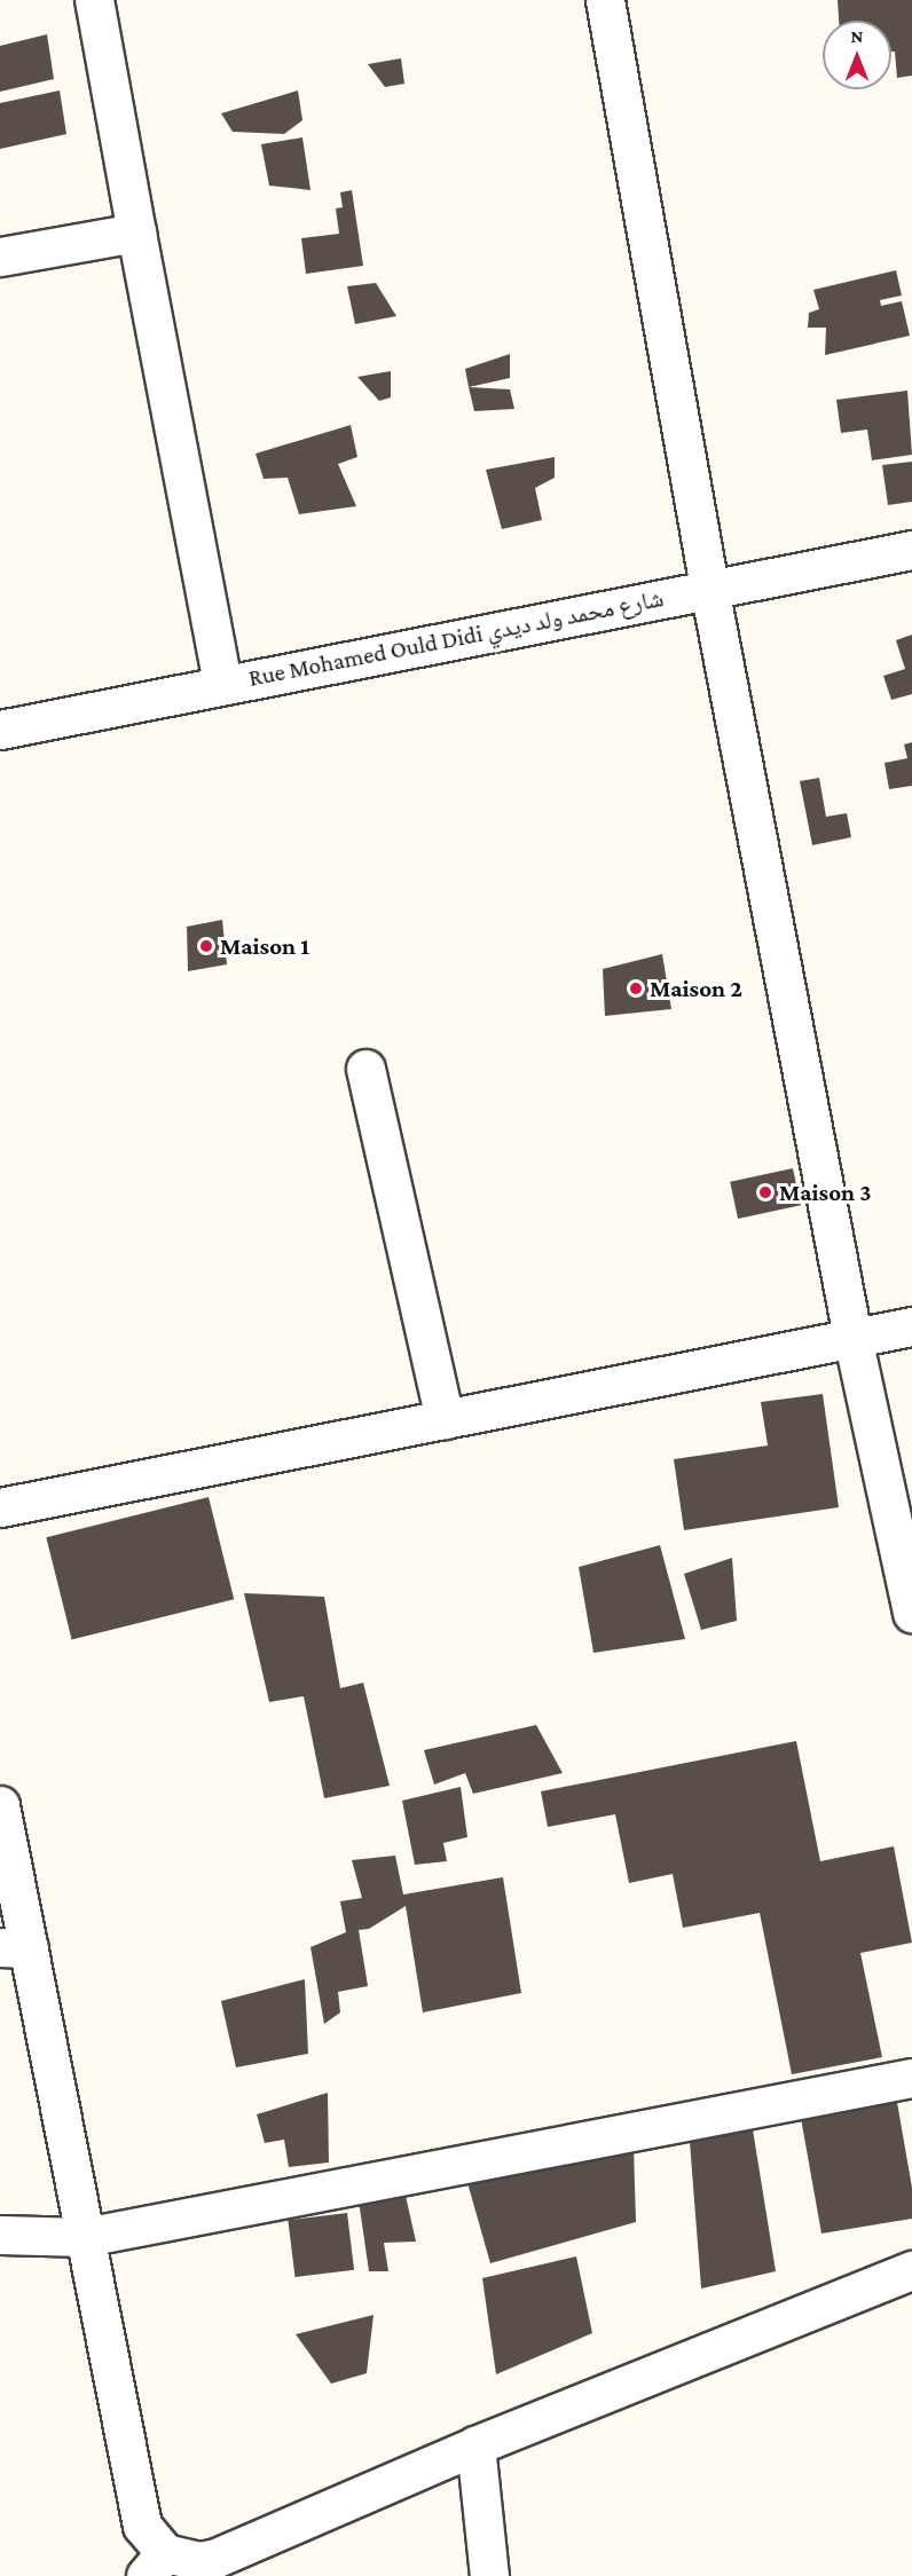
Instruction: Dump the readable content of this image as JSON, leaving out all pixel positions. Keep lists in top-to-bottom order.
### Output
{
  "streets": {
    "street": ["Rue Mohamed Ould Didi شارع محمد ولد ديدي"]
  },
  "places": ["Maison 1", "Maison 2", "Maison 3"],
  "north": "top"
}
